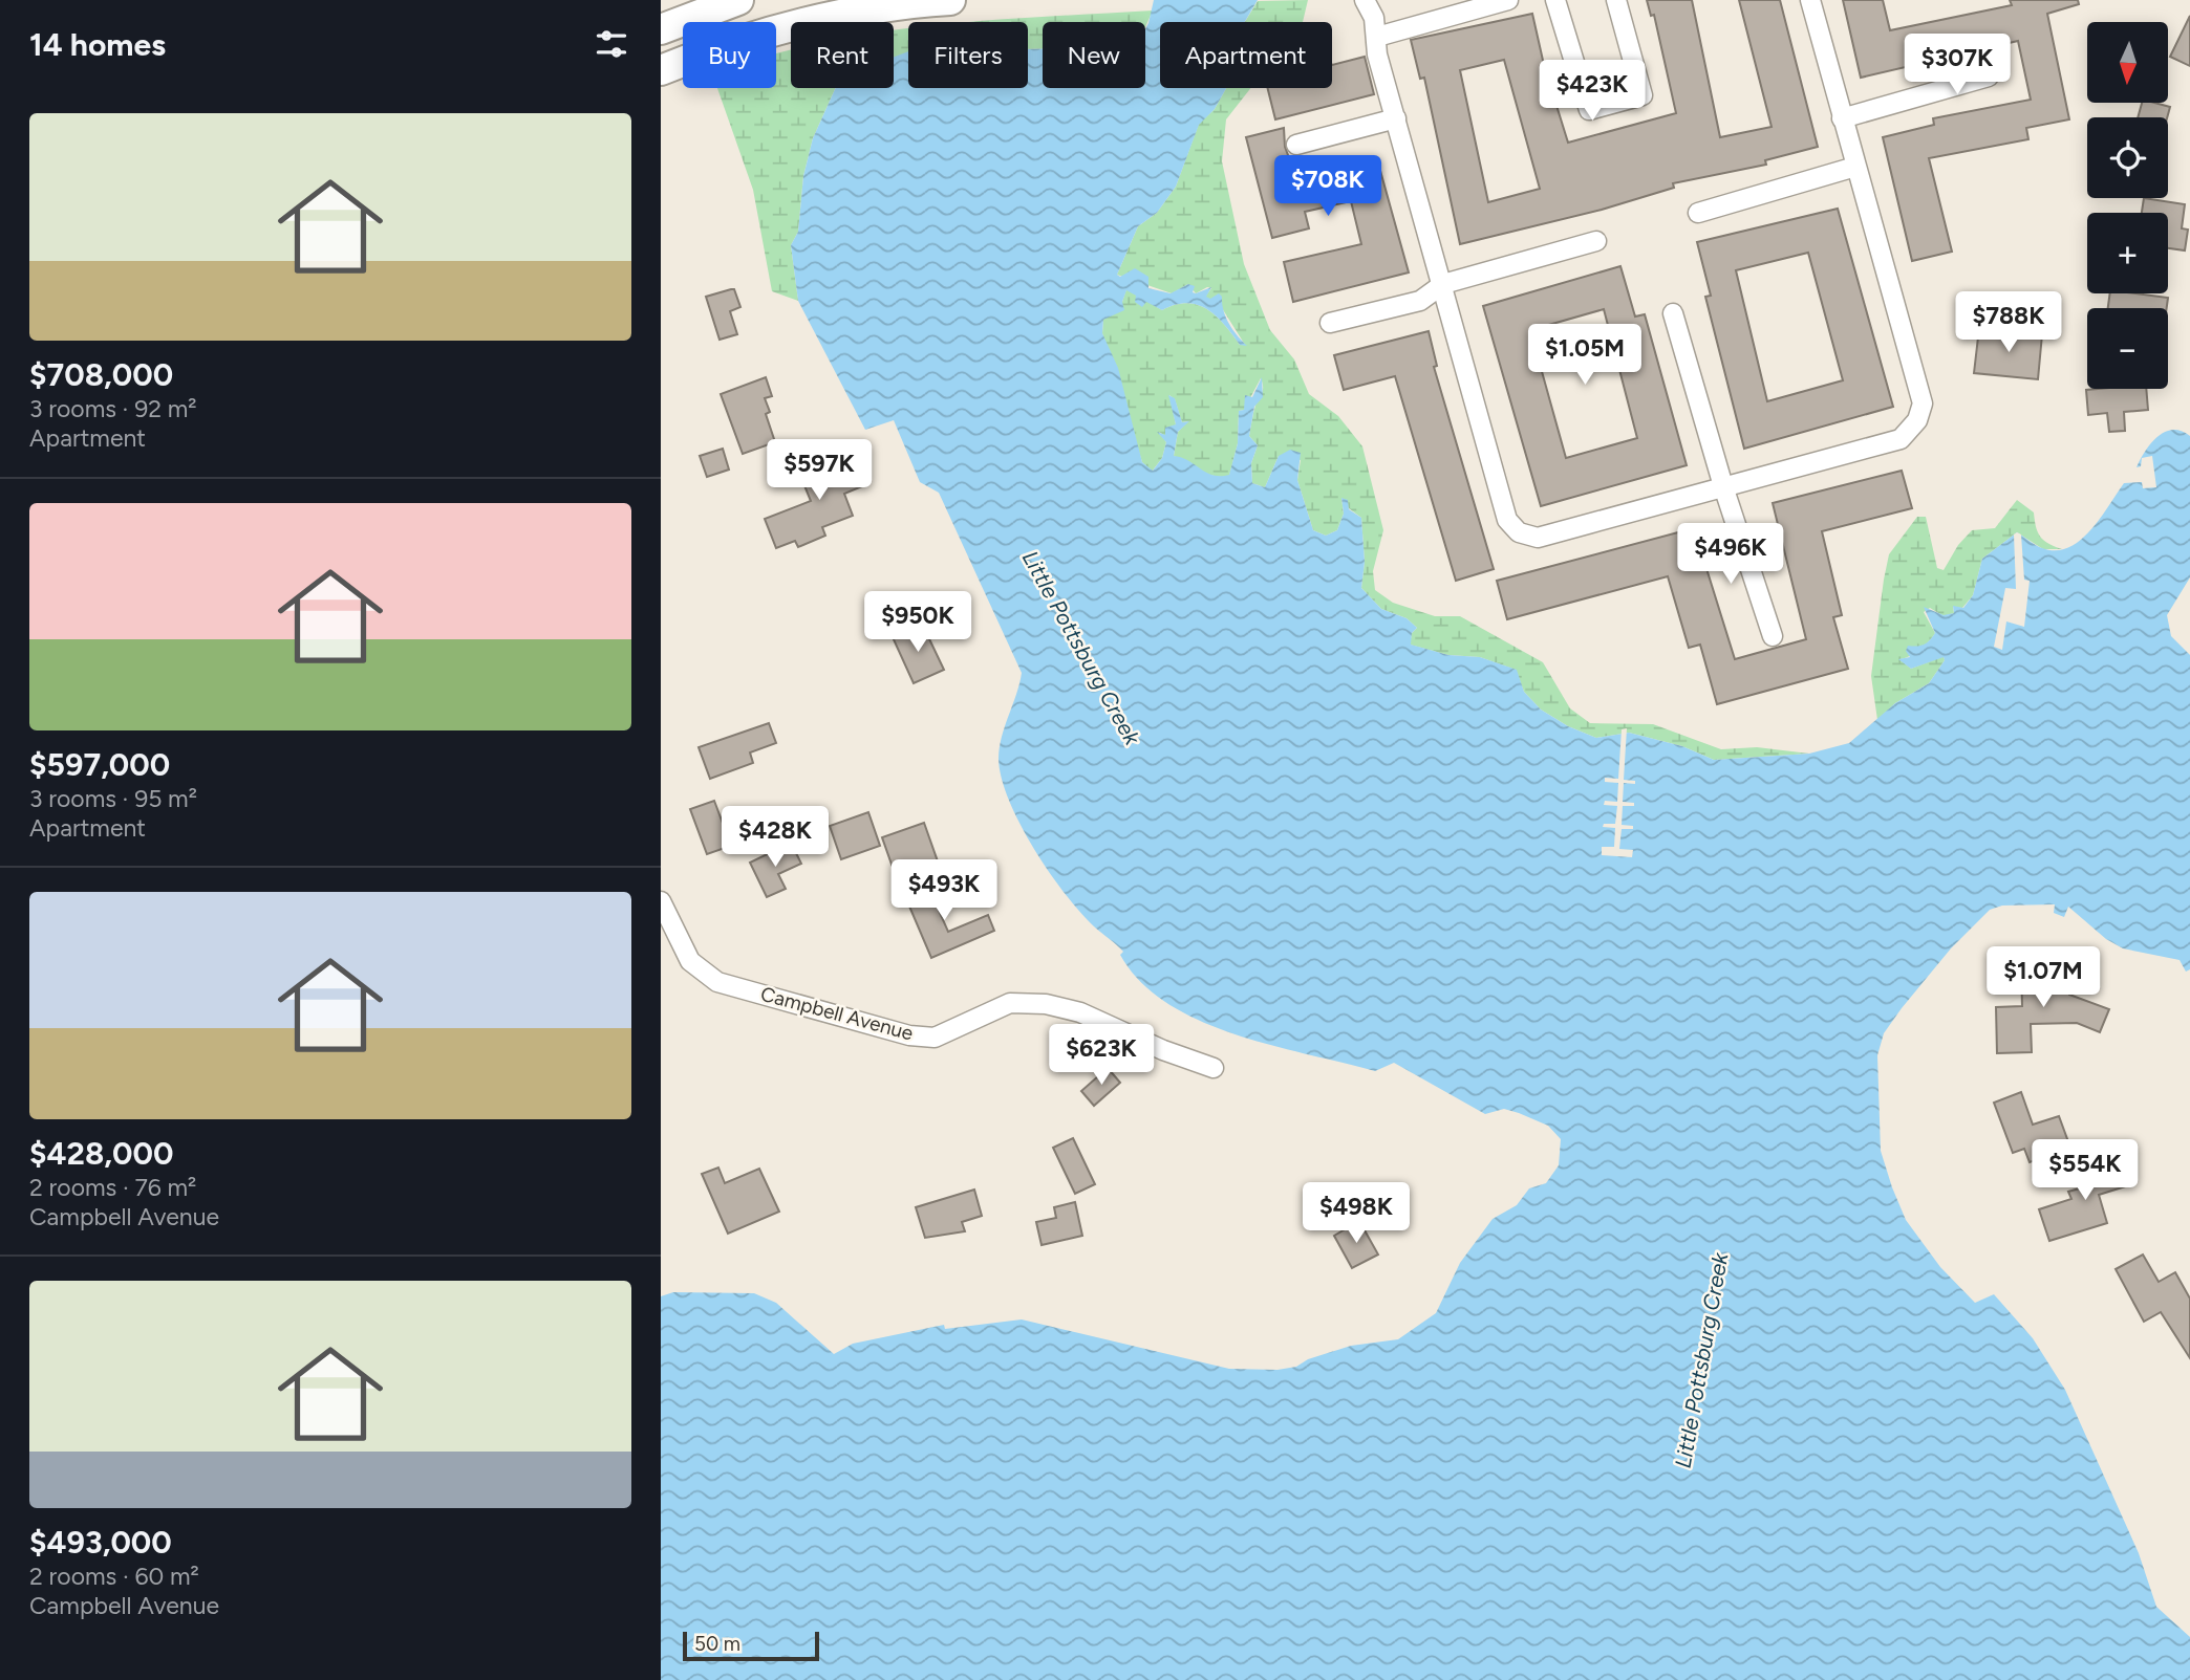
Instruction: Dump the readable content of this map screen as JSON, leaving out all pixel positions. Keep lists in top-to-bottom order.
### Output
{
  "streets": {
    "street": ["Campbell Avenue"]
  },
  "water": ["Little Pottsburg Creek"],
  "scale_bar": "50 m",
  "north": "bottom",
  "page": {
    "heading": "14 homes",
    "map_buttons": ["+", "−"],
    "chip": [
      "Buy",
      "Rent",
      "Filters",
      "New",
      "Apartment"
    ],
    "price": [
      "$307K",
      "$423K",
      "$708K",
      "$788K",
      "$1.05M",
      "$597K",
      "$496K",
      "$950K",
      "$428K",
      "$493K",
      "$1.07M",
      "$623K",
      "$554K",
      "$498K"
    ],
    "list": [
      {
        "name": "$708,000",
        "note": "3 rooms · 92 m² · Apartment"
      },
      {
        "name": "$597,000",
        "note": "3 rooms · 95 m² · Apartment"
      },
      {
        "name": "$428,000",
        "note": "2 rooms · 76 m² · Campbell Avenue"
      },
      {
        "name": "$493,000",
        "note": "2 rooms · 60 m² · Campbell Avenue"
      }
    ],
    "scale": "50 m"
  }
}
